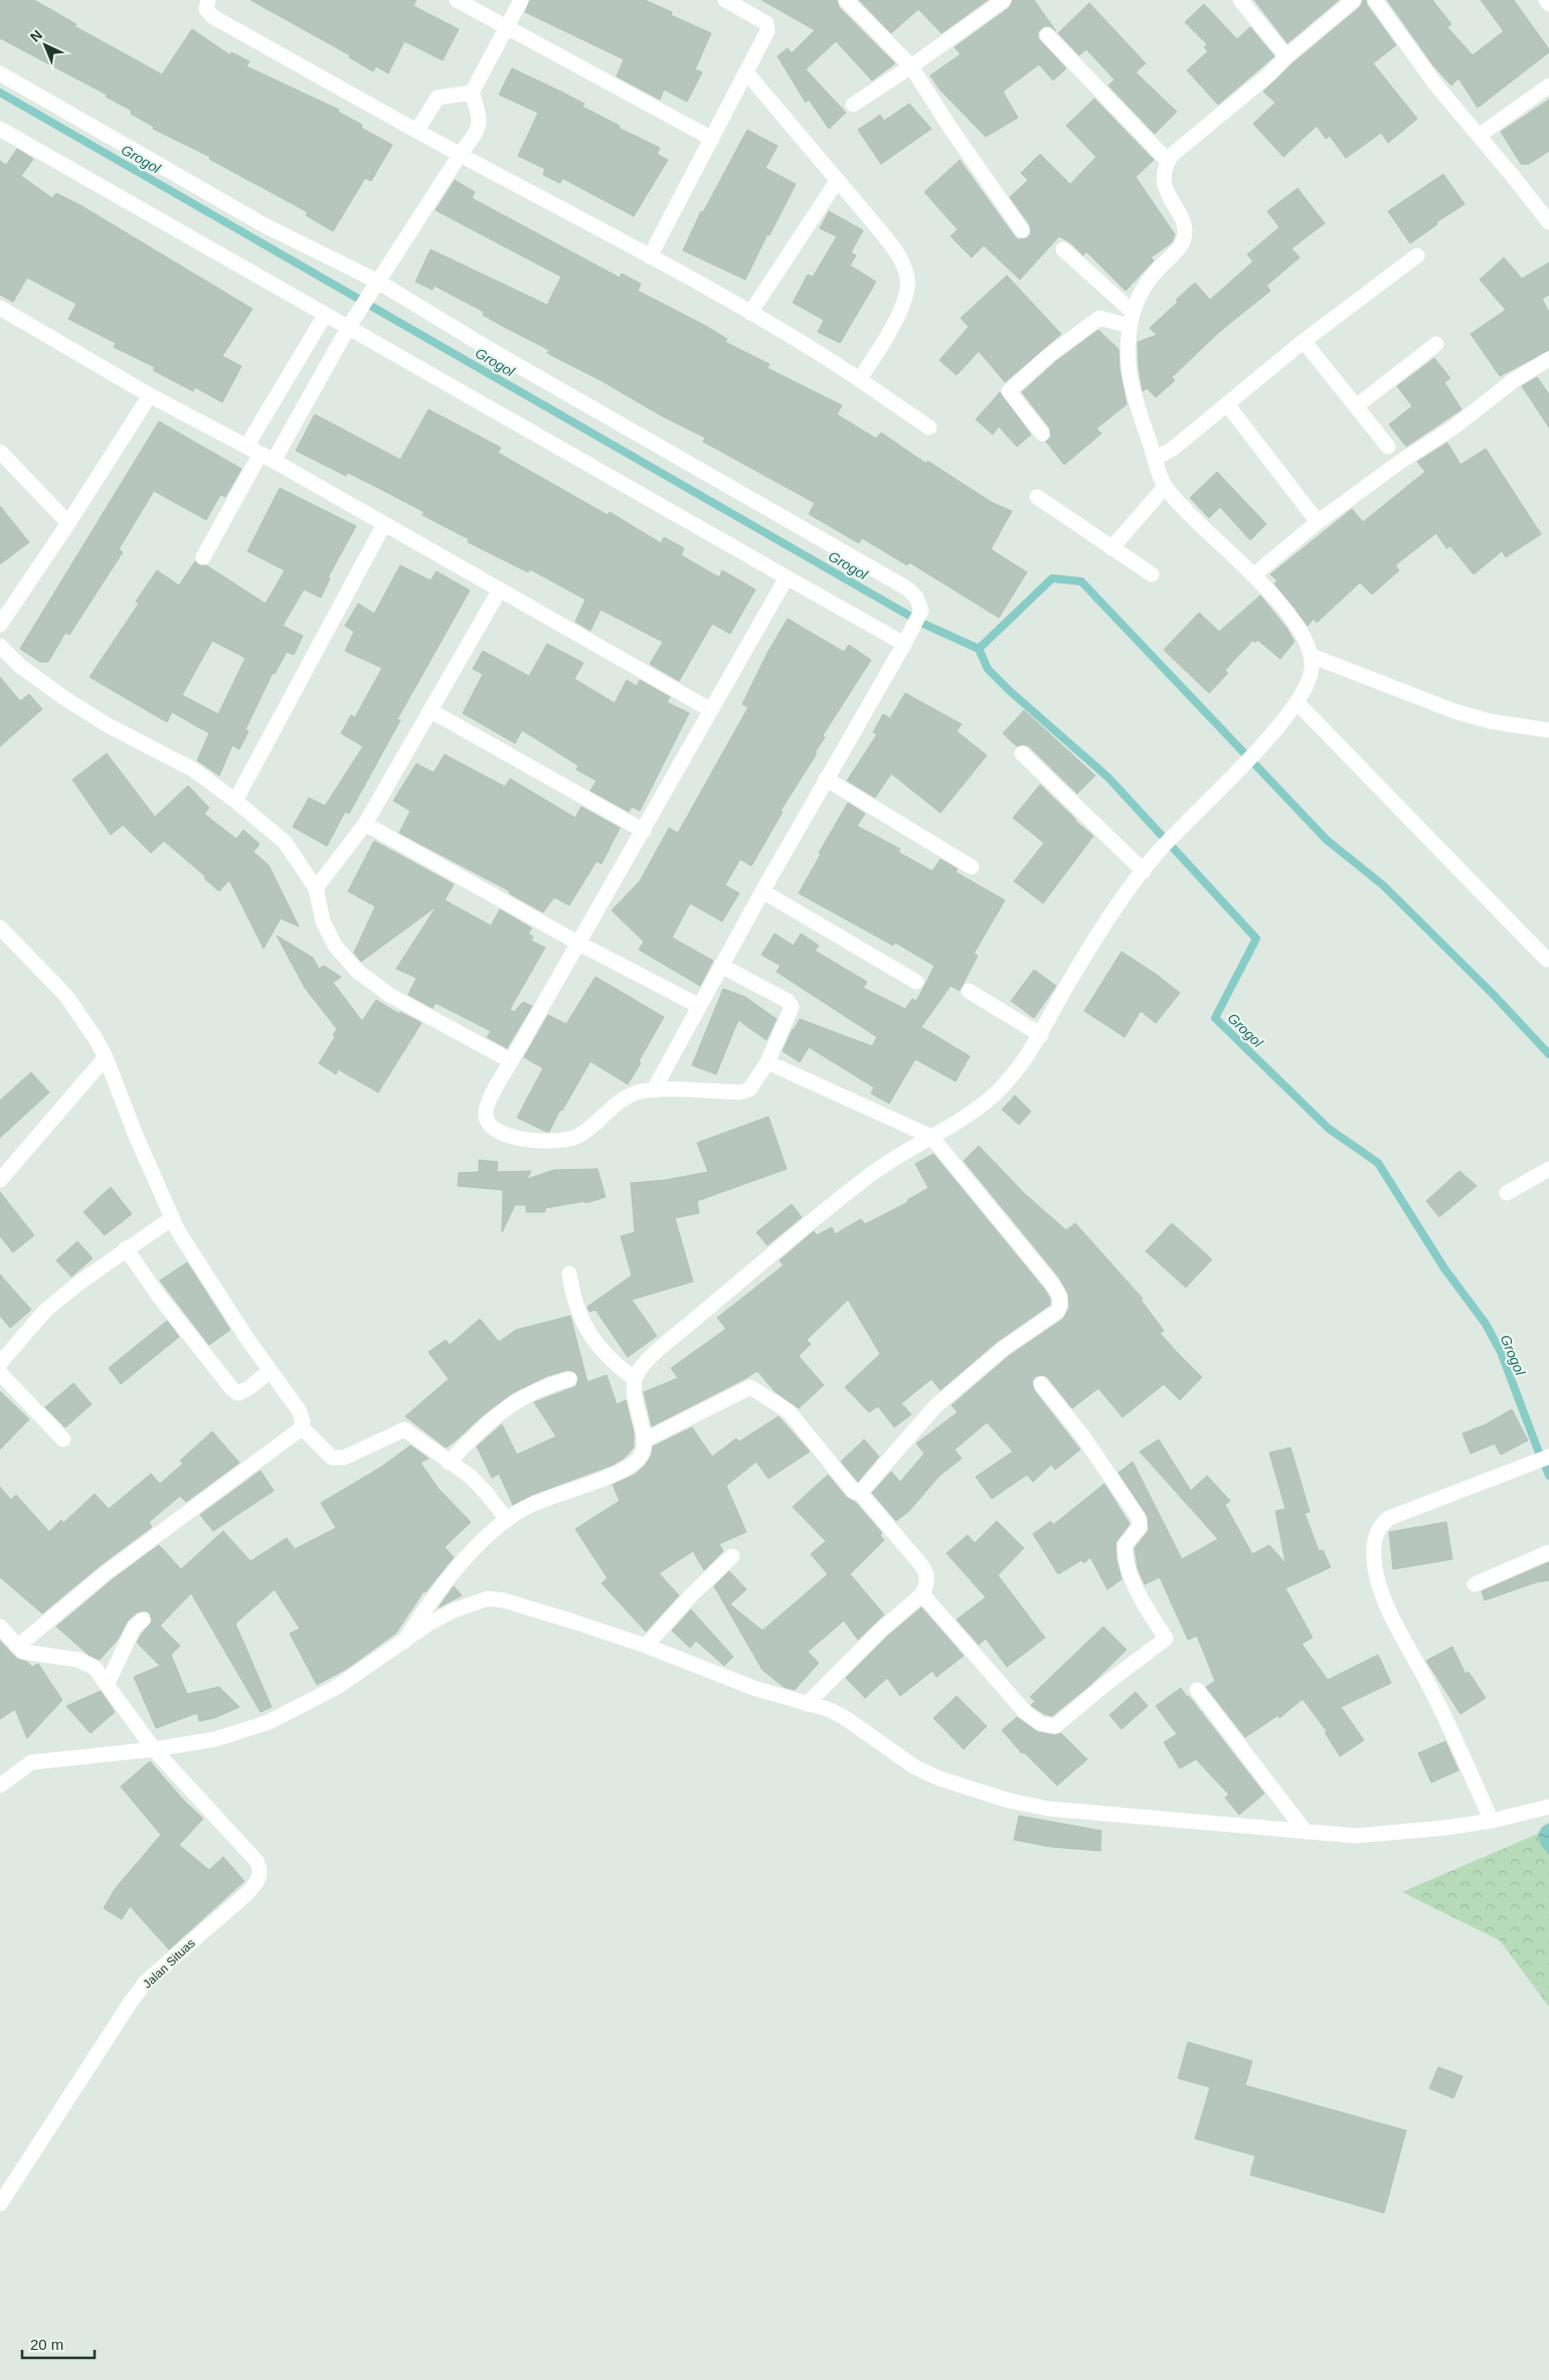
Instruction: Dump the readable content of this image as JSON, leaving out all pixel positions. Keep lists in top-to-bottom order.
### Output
{
  "streets": {
    "street": ["Jalan Situas"]
  },
  "water": ["Grogol"],
  "scale_bar": "20 m",
  "north": "top left"
}
